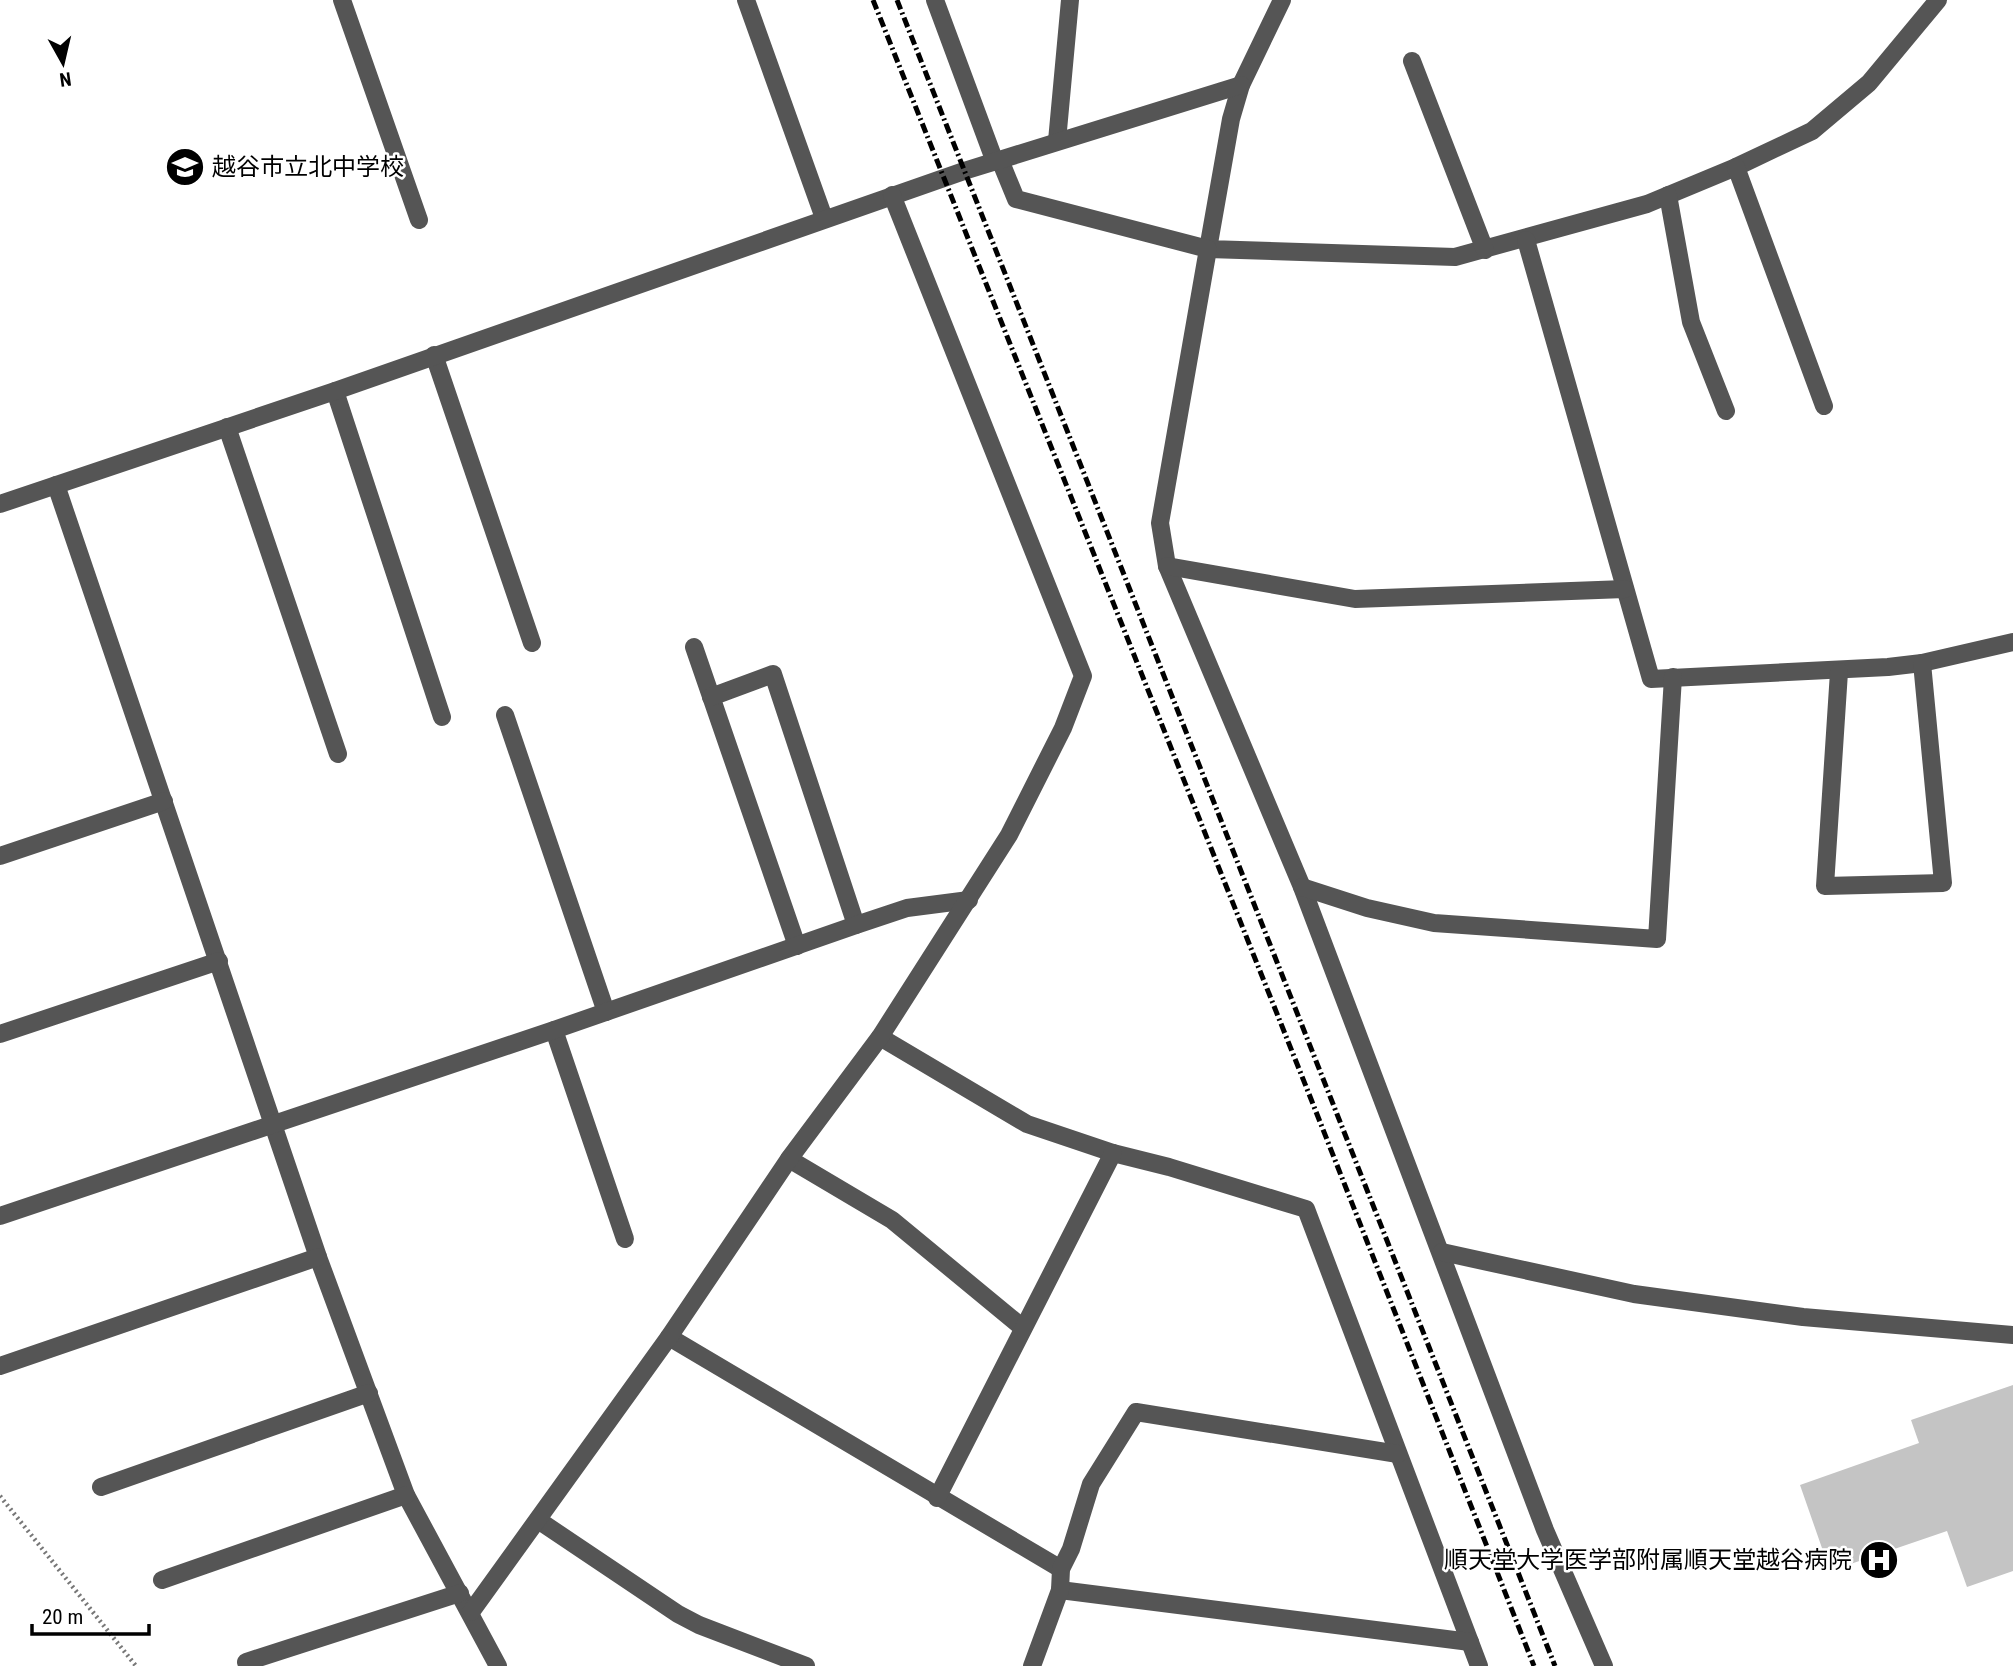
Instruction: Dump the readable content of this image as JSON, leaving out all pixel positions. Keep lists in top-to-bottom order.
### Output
{
  "places": {
    "school or university": ["越谷市立北中学校"],
    "hospital": ["順天堂大学医学部附属順天堂越谷病院"]
  },
  "scale_bar": "20 m",
  "north": "bottom"
}
